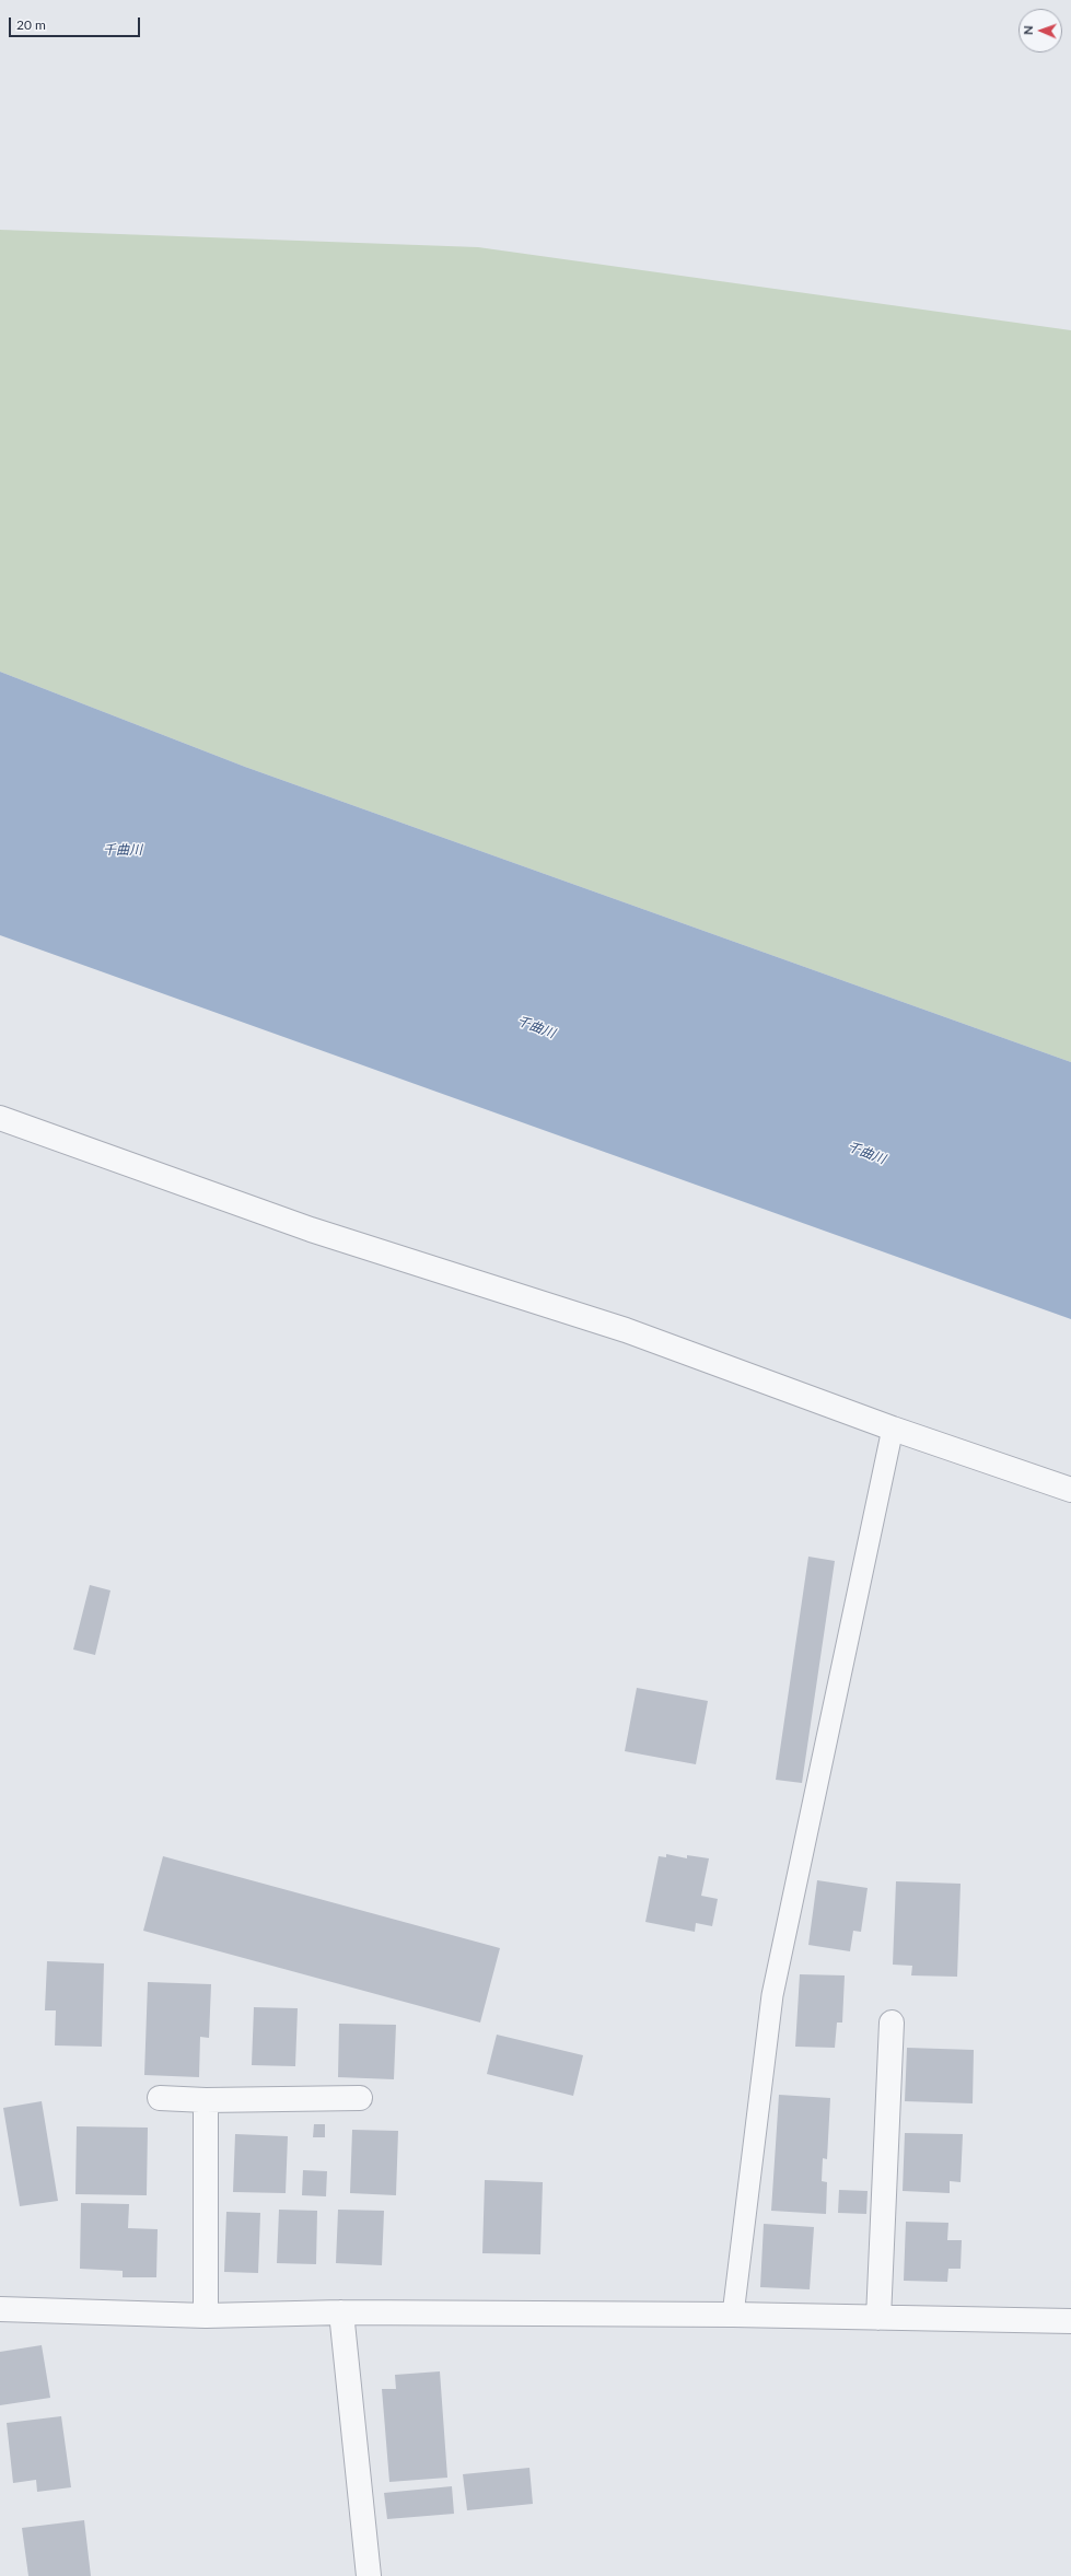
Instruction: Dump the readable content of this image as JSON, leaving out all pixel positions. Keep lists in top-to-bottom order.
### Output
{
  "water": ["千曲川"],
  "scale_bar": "20 m",
  "north": "left"
}
